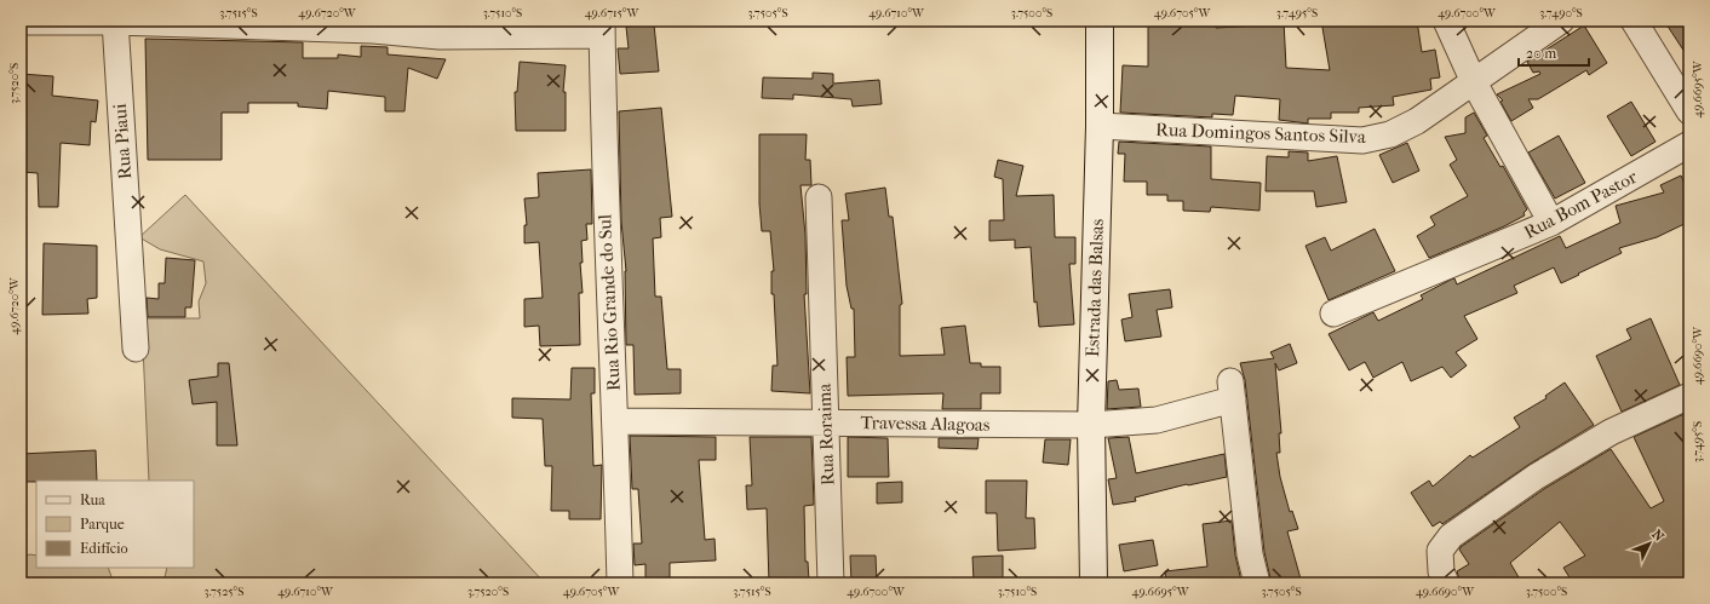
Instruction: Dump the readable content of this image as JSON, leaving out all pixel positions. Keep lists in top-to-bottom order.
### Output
{
  "streets": {
    "street": [
      "Rua Domingos Santos Silva",
      "Rua Piaui",
      "Rua Bom Pastor",
      "Estrada das Balsas",
      "Rua Rio Grande do Sul",
      "Travessa Alagoas",
      "Rua Roraima"
    ]
  },
  "crossings": [
    ["Rua Domingos Santos Silva", "Estrada das Balsas"],
    ["Estrada das Balsas", "Travessa Alagoas"],
    ["Rua Rio Grande do Sul", "Travessa Alagoas"],
    ["Travessa Alagoas", "Rua Roraima"]
  ],
  "legend": ["Rua", "Parque", "Edifício"],
  "scale_bar": "20 m",
  "north": "top right",
  "coordinates": [
    "3.7515°S",
    "49.6720°W",
    "3.7510°S",
    "49.6715°W",
    "3.7505°S",
    "49.6710°W",
    "3.7500°S",
    "49.6705°W",
    "3.7495°S",
    "49.6700°W",
    "3.7490°S",
    "3.7520°S",
    "49.6695°W",
    "49.6690°W",
    "3.7525°S"
  ]
}
